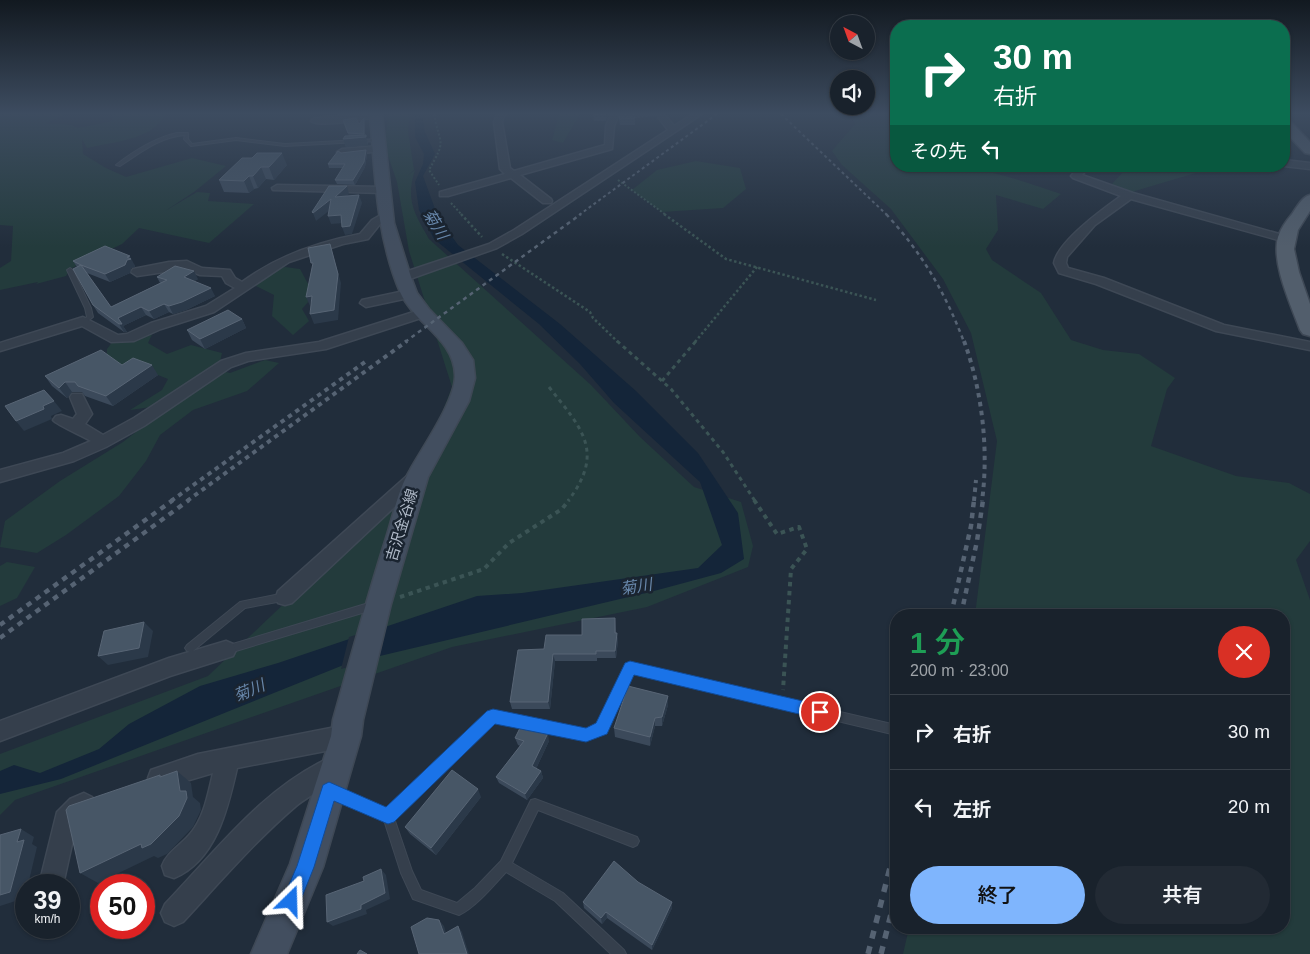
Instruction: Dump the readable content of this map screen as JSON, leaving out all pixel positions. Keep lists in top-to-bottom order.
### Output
{
  "streets": {
    "main road": ["吉沢金谷線"]
  },
  "water": ["菊川"],
  "north": "top left",
  "page": {
    "turn": ["30 m", "右折"],
    "then": "その先",
    "heading": ["1 分", "200 m · 23:00"],
    "list": [
      {
        "name": "右折",
        "value": "30 m"
      },
      {
        "name": "左折",
        "value": "20 m"
      }
    ],
    "buttons": ["終了", "共有"],
    "speed": "39 km/h",
    "limit": "50"
  }
}
